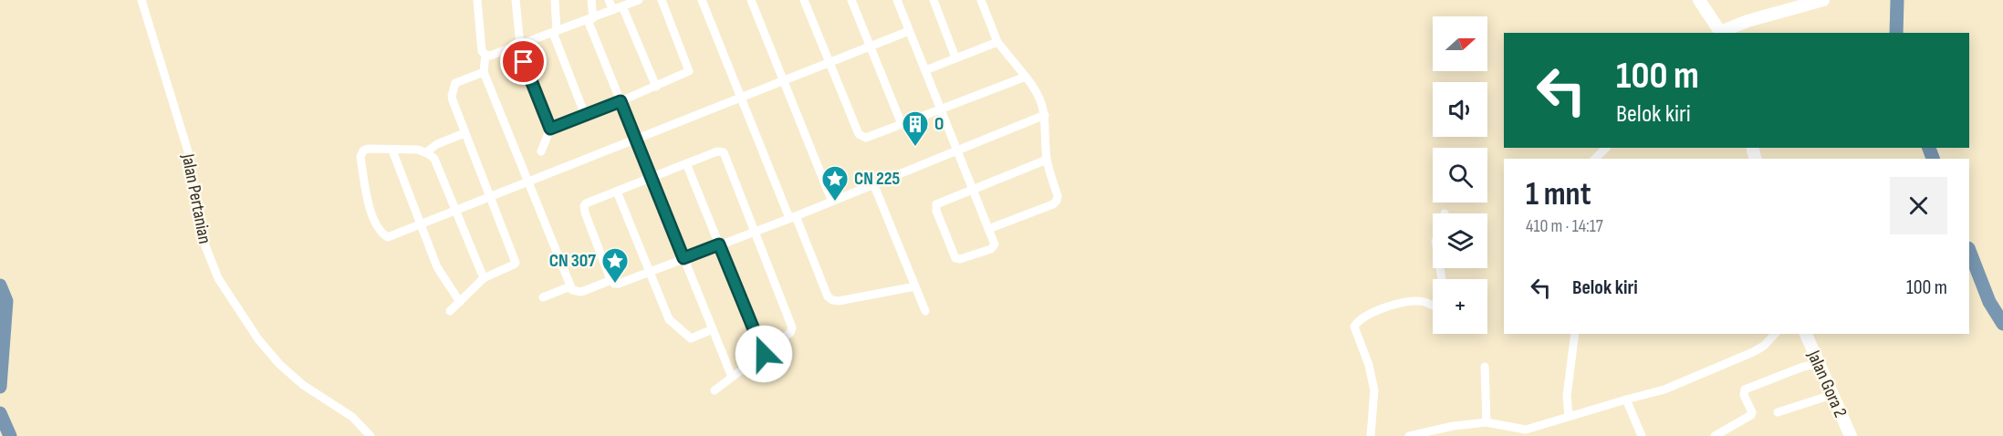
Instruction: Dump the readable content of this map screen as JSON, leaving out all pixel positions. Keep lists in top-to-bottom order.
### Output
{
  "streets": {
    "street": ["Jalan Pertanian", "Jalan Gora 2"]
  },
  "places": {
    "building": ["O"],
    "place": ["CN 225", "CN 307"]
  },
  "north": "right",
  "page": {
    "map_buttons": "+",
    "turn": ["100 m", "Belok kiri"],
    "heading": ["1 mnt", "410 m · 14:17"],
    "list": [
      {
        "name": "Belok kiri",
        "value": "100 m"
      }
    ]
  }
}
